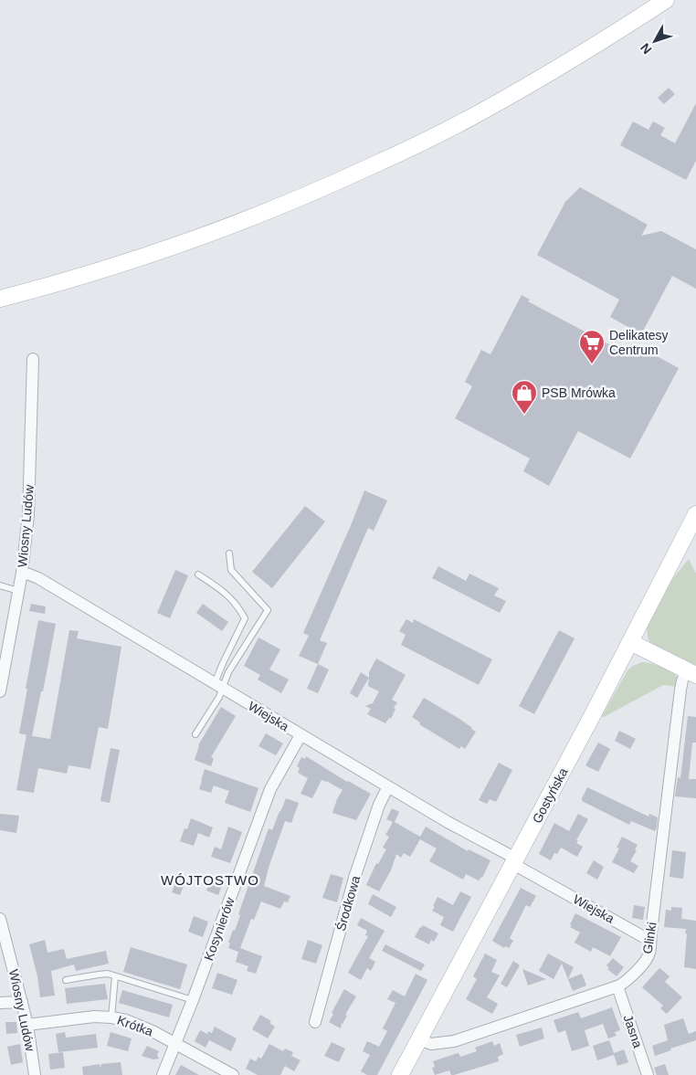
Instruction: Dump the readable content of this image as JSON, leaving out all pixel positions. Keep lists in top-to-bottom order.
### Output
{
  "streets": {
    "main road": ["Gostyńska"],
    "street": [
      "Wiosny Ludów",
      "Wiejska",
      "Środkowa",
      "Kosynierów",
      "Glinki",
      "Krótka",
      "Jasna"
    ]
  },
  "crossings": [
    ["Wiosny Ludów", "Wiejska"],
    ["Wiosny Ludów", "Krótka"],
    ["Wiejska", "Gostyńska"],
    ["Wiejska", "Środkowa"],
    ["Wiejska", "Kosynierów"],
    ["Wiejska", "Glinki"],
    ["Gostyńska", "Glinki"],
    ["Kosynierów", "Krótka"],
    ["Glinki", "Jasna"]
  ],
  "districts": ["WÓJTOSTWO"],
  "places": {
    "supermarket": ["Delikatesy Centrum"],
    "shop": ["PSB Mrówka"]
  },
  "north": "bottom left"
}
